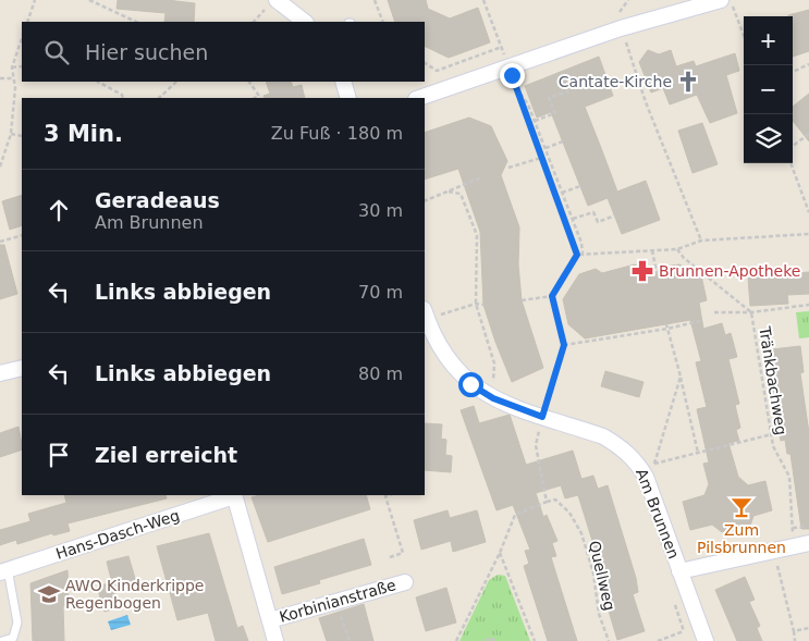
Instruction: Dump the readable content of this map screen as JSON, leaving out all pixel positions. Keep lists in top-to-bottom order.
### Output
{
  "streets": {
    "street": ["Am Brunnen", "Hans-Dasch-Weg", "Korbinianstraße"],
    "path": ["Tränkbachweg", "Quellweg"]
  },
  "places": {
    "church": ["Cantate-Kirche"],
    "pharmacy": ["Brunnen-Apotheke"],
    "bar": ["Zum Pilsbrunnen"],
    "school or university": ["AWO Kinderkrippe Regenbogen"]
  },
  "page": {
    "map_buttons": ["+", "−"],
    "search": "Hier suchen",
    "heading": ["3 Min.", "Zu Fuß · 180 m"],
    "list": [
      ["Geradeaus", "Am Brunnen", "30 m"],
      ["Links abbiegen", "70 m"],
      ["Links abbiegen", "80 m"],
      "Ziel erreicht"
    ]
  }
}
